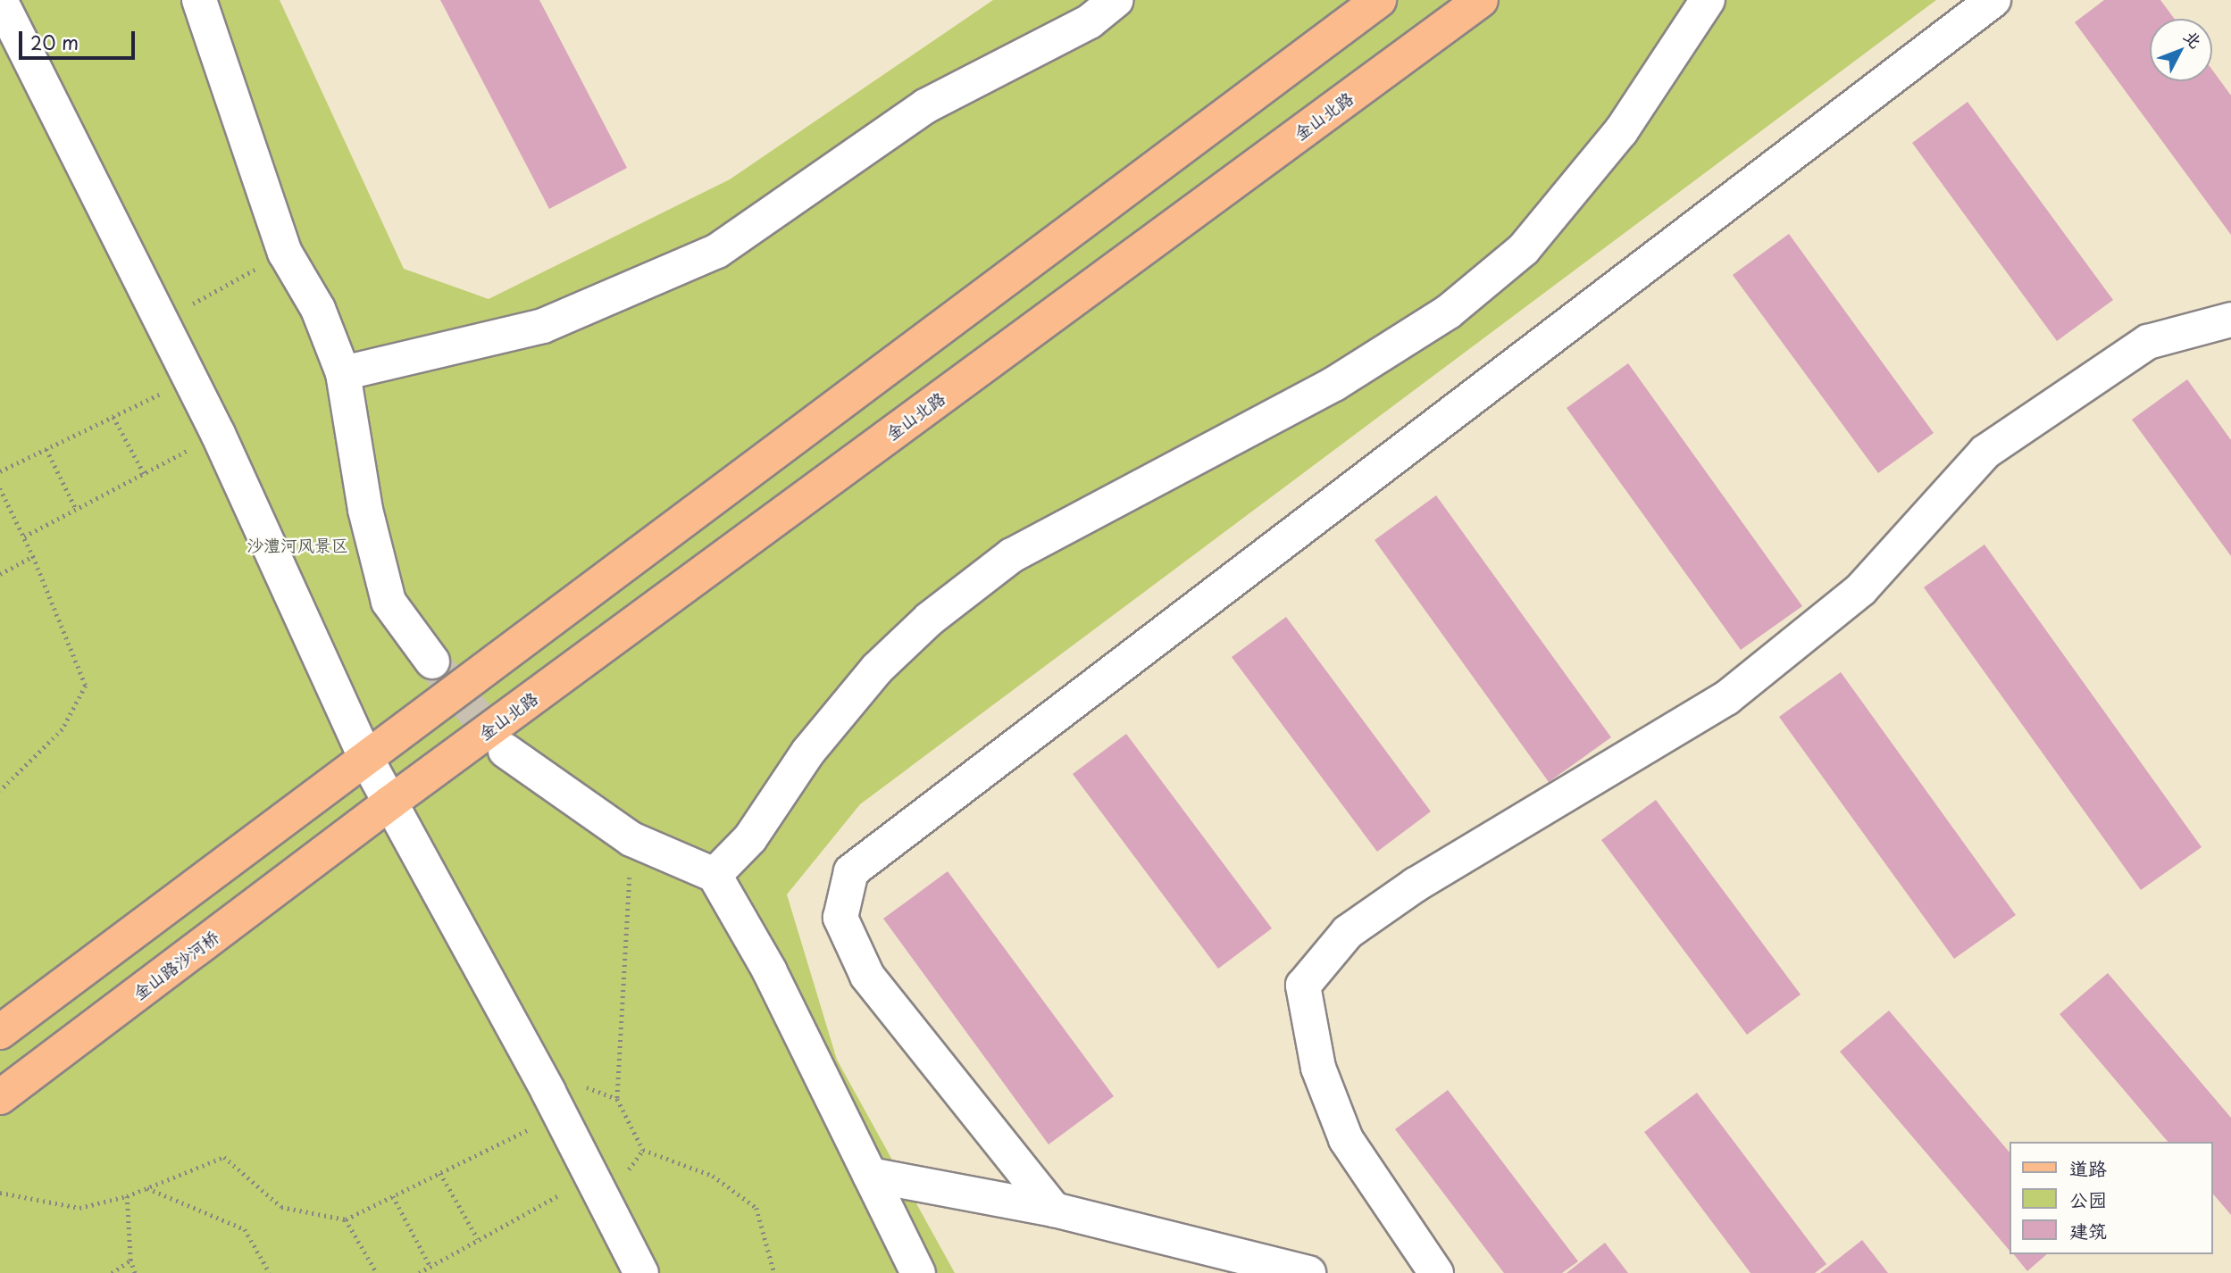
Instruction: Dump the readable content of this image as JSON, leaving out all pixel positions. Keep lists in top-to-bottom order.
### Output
{
  "streets": {
    "main road": ["金山北路", "金山路沙河桥"]
  },
  "crossings": [
    ["金山北路", "金山路沙河桥"]
  ],
  "parks": ["沙澧河风景区"],
  "legend": ["道路", "公园", "建筑"],
  "scale_bar": "20 m",
  "north": "top right"
}
